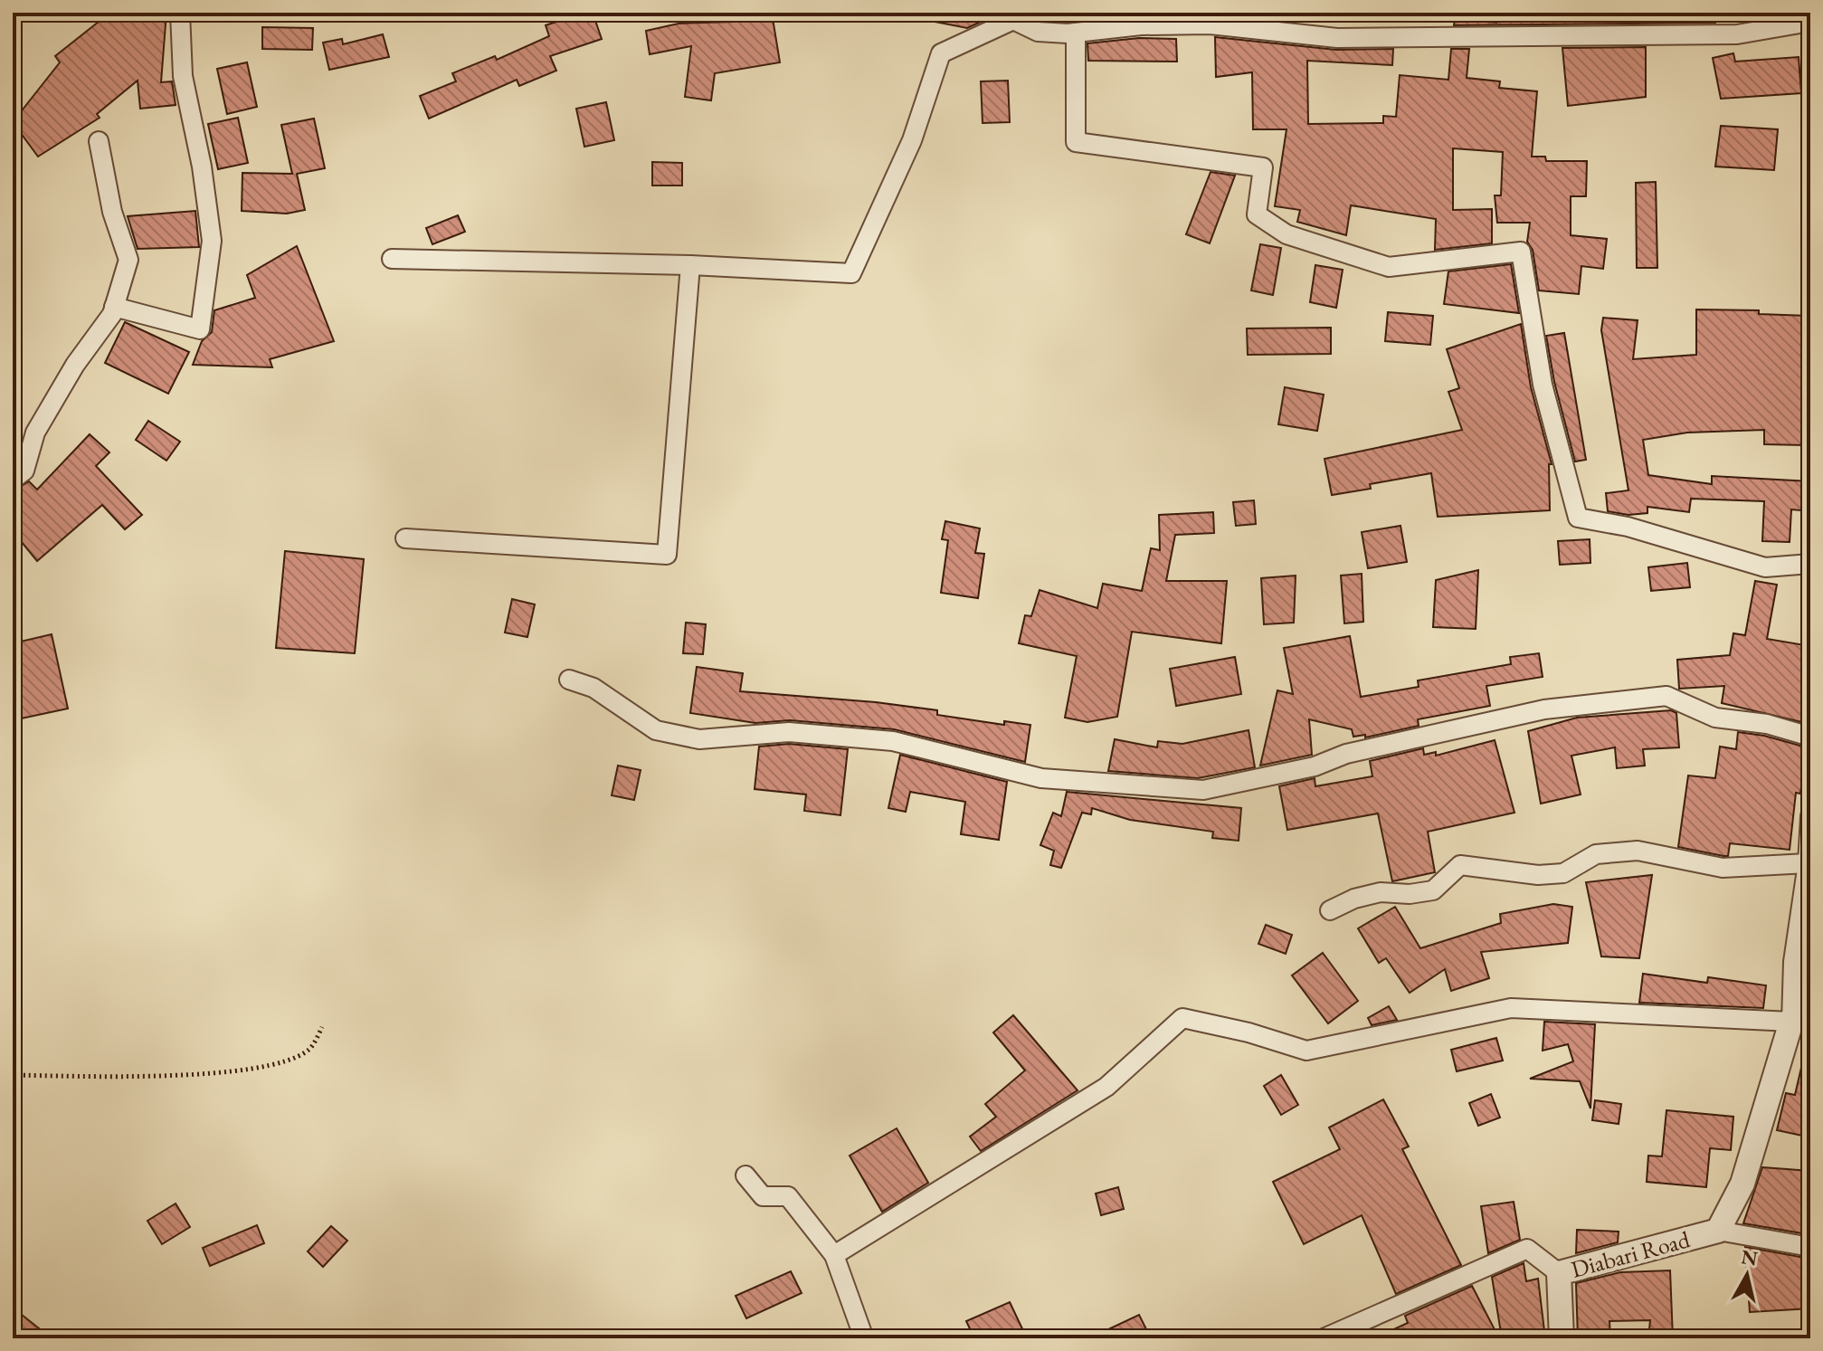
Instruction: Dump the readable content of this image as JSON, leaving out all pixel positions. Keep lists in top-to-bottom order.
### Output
{
  "streets": {
    "street": ["Diabari Road"]
  },
  "north": "top"
}
